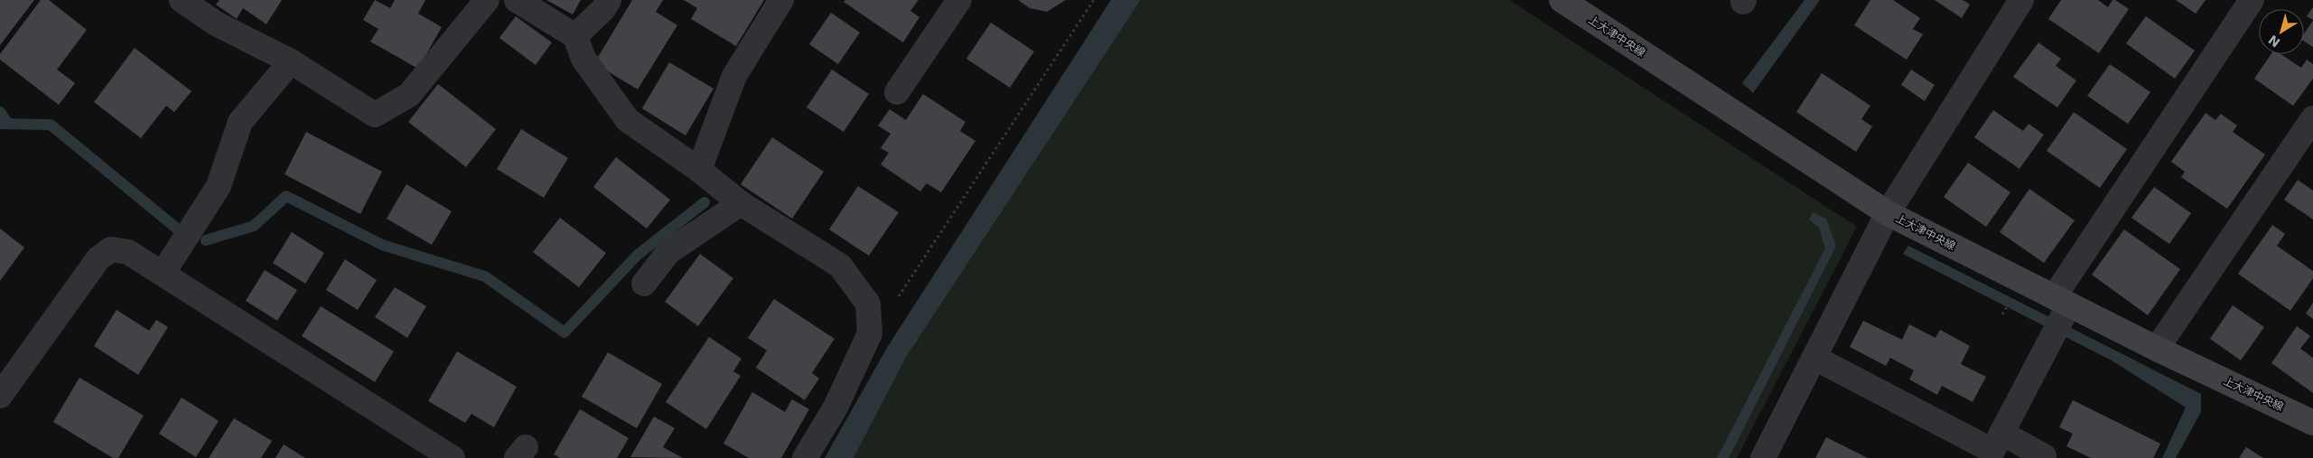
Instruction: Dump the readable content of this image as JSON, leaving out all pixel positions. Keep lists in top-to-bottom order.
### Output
{
  "streets": {
    "street": ["上大津中央線"]
  },
  "north": "bottom left"
}
